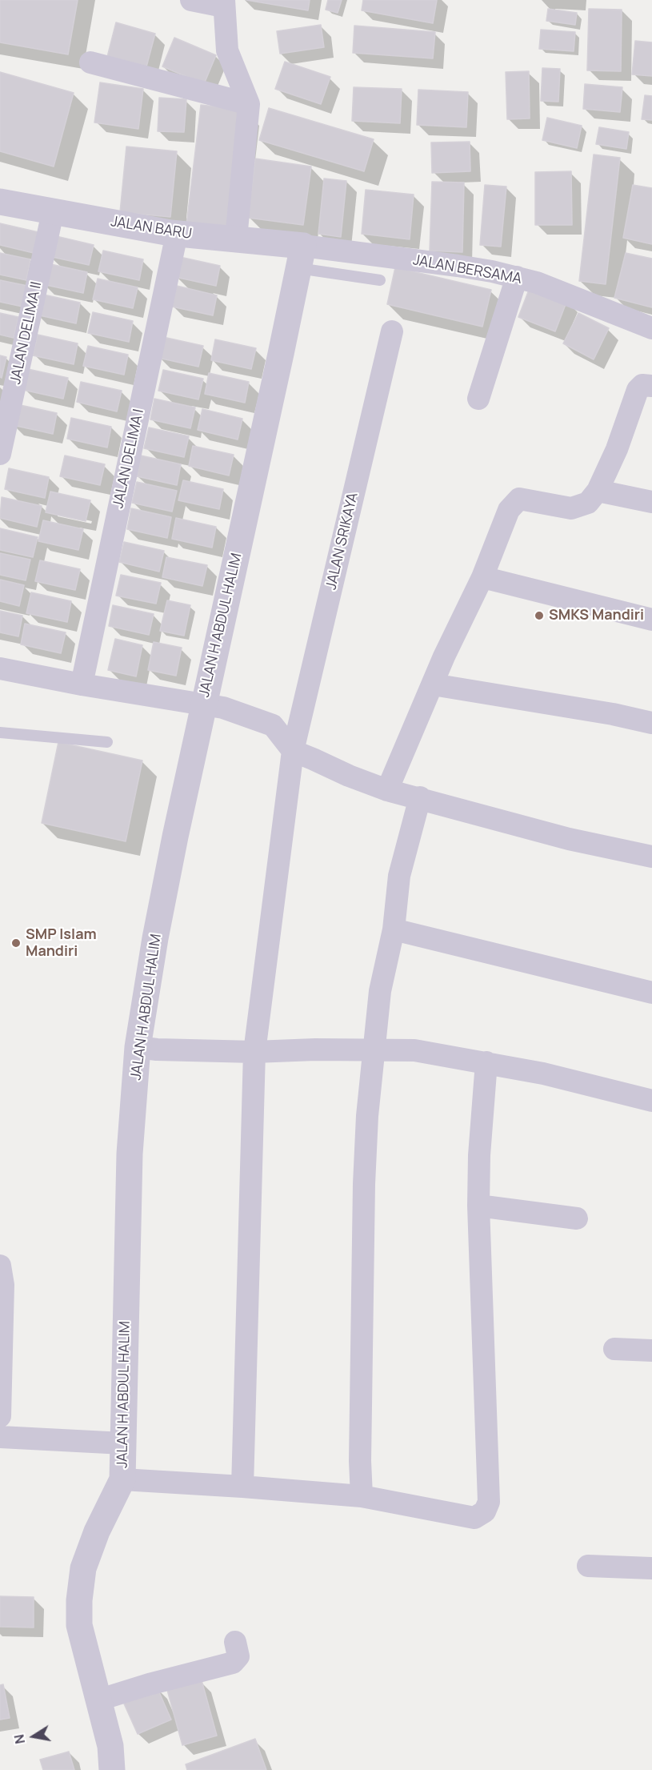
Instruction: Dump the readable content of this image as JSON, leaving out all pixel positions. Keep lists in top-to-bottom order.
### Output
{
  "streets": {
    "street": [
      "JALAN BARU",
      "JALAN BERSAMA",
      "JALAN DELIMA II",
      "JALAN DELIMA I",
      "JALAN SRIKAYA",
      "JALAN H ABDUL HALIM"
    ]
  },
  "crossings": [
    ["JALAN BARU", "JALAN BERSAMA"],
    ["JALAN BARU", "JALAN DELIMA II"],
    ["JALAN BARU", "JALAN DELIMA I"],
    ["JALAN BARU", "JALAN H ABDUL HALIM"],
    ["JALAN BERSAMA", "JALAN H ABDUL HALIM"]
  ],
  "places": ["SMKS Mandiri", "SMP Islam Mandiri"],
  "north": "left"
}
